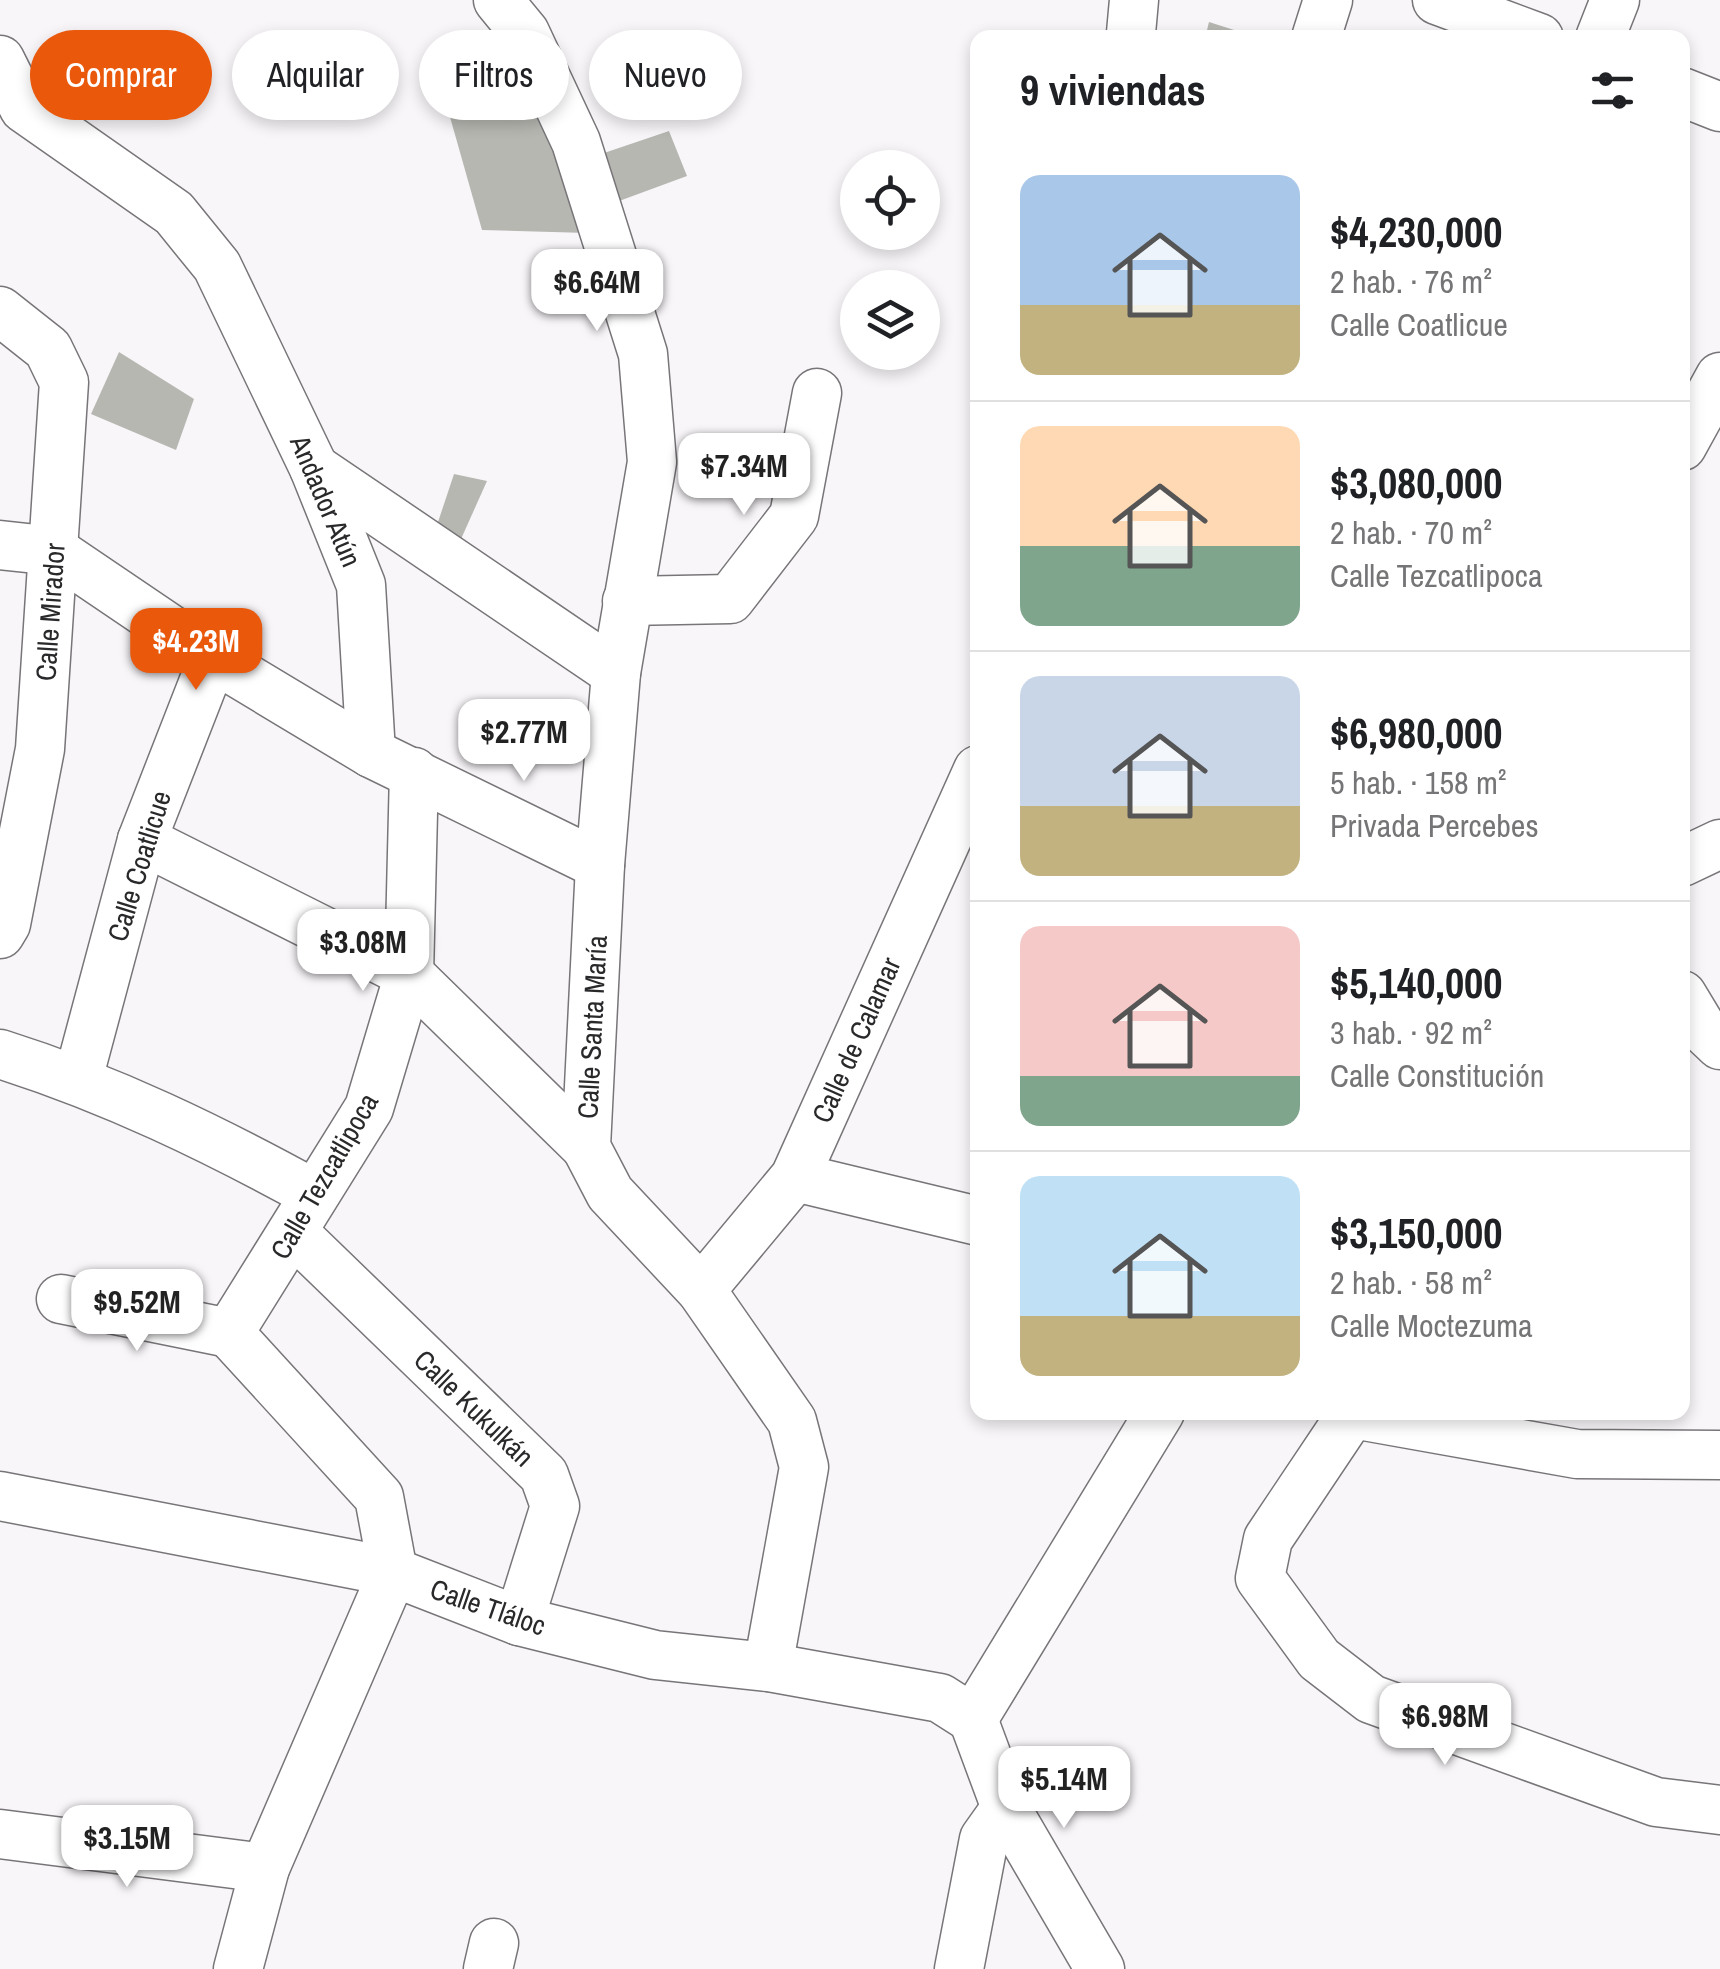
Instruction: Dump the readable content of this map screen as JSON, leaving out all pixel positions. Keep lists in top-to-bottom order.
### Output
{
  "streets": {
    "street": [
      "Andador Atún",
      "Calle Mirador",
      "Calle Coatlicue",
      "Calle Santa María",
      "Calle de Calamar",
      "Calle Tezcatlipoca",
      "Calle Kukulkán",
      "Calle Tláloc"
    ]
  },
  "crossings": [
    ["Calle Coatlicue", "Calle Kukulkán"],
    ["Calle Santa María", "Calle de Calamar"],
    ["Calle Santa María", "Calle Tláloc"],
    ["Calle Tezcatlipoca", "Calle Kukulkán"],
    ["Calle Kukulkán", "Calle Tláloc"]
  ],
  "page": {
    "chip": [
      "Comprar",
      "Alquilar",
      "Filtros",
      "Nuevo"
    ],
    "heading": "9 viviendas",
    "list": [
      {
        "name": "$4,230,000",
        "note": "2 hab. · 76 m² · Calle Coatlicue"
      },
      {
        "name": "$3,080,000",
        "note": "2 hab. · 70 m² · Calle Tezcatlipoca"
      },
      {
        "name": "$6,980,000",
        "note": "5 hab. · 158 m² · Privada Percebes"
      },
      {
        "name": "$5,140,000",
        "note": "3 hab. · 92 m² · Calle Constitución"
      },
      {
        "name": "$3,150,000",
        "note": "2 hab. · 58 m² · Calle Moctezuma"
      }
    ],
    "price": [
      "$6.64M",
      "$7.34M",
      "$4.23M",
      "$2.77M",
      "$3.08M",
      "$9.52M",
      "$6.98M",
      "$5.14M",
      "$3.15M"
    ]
  }
}
